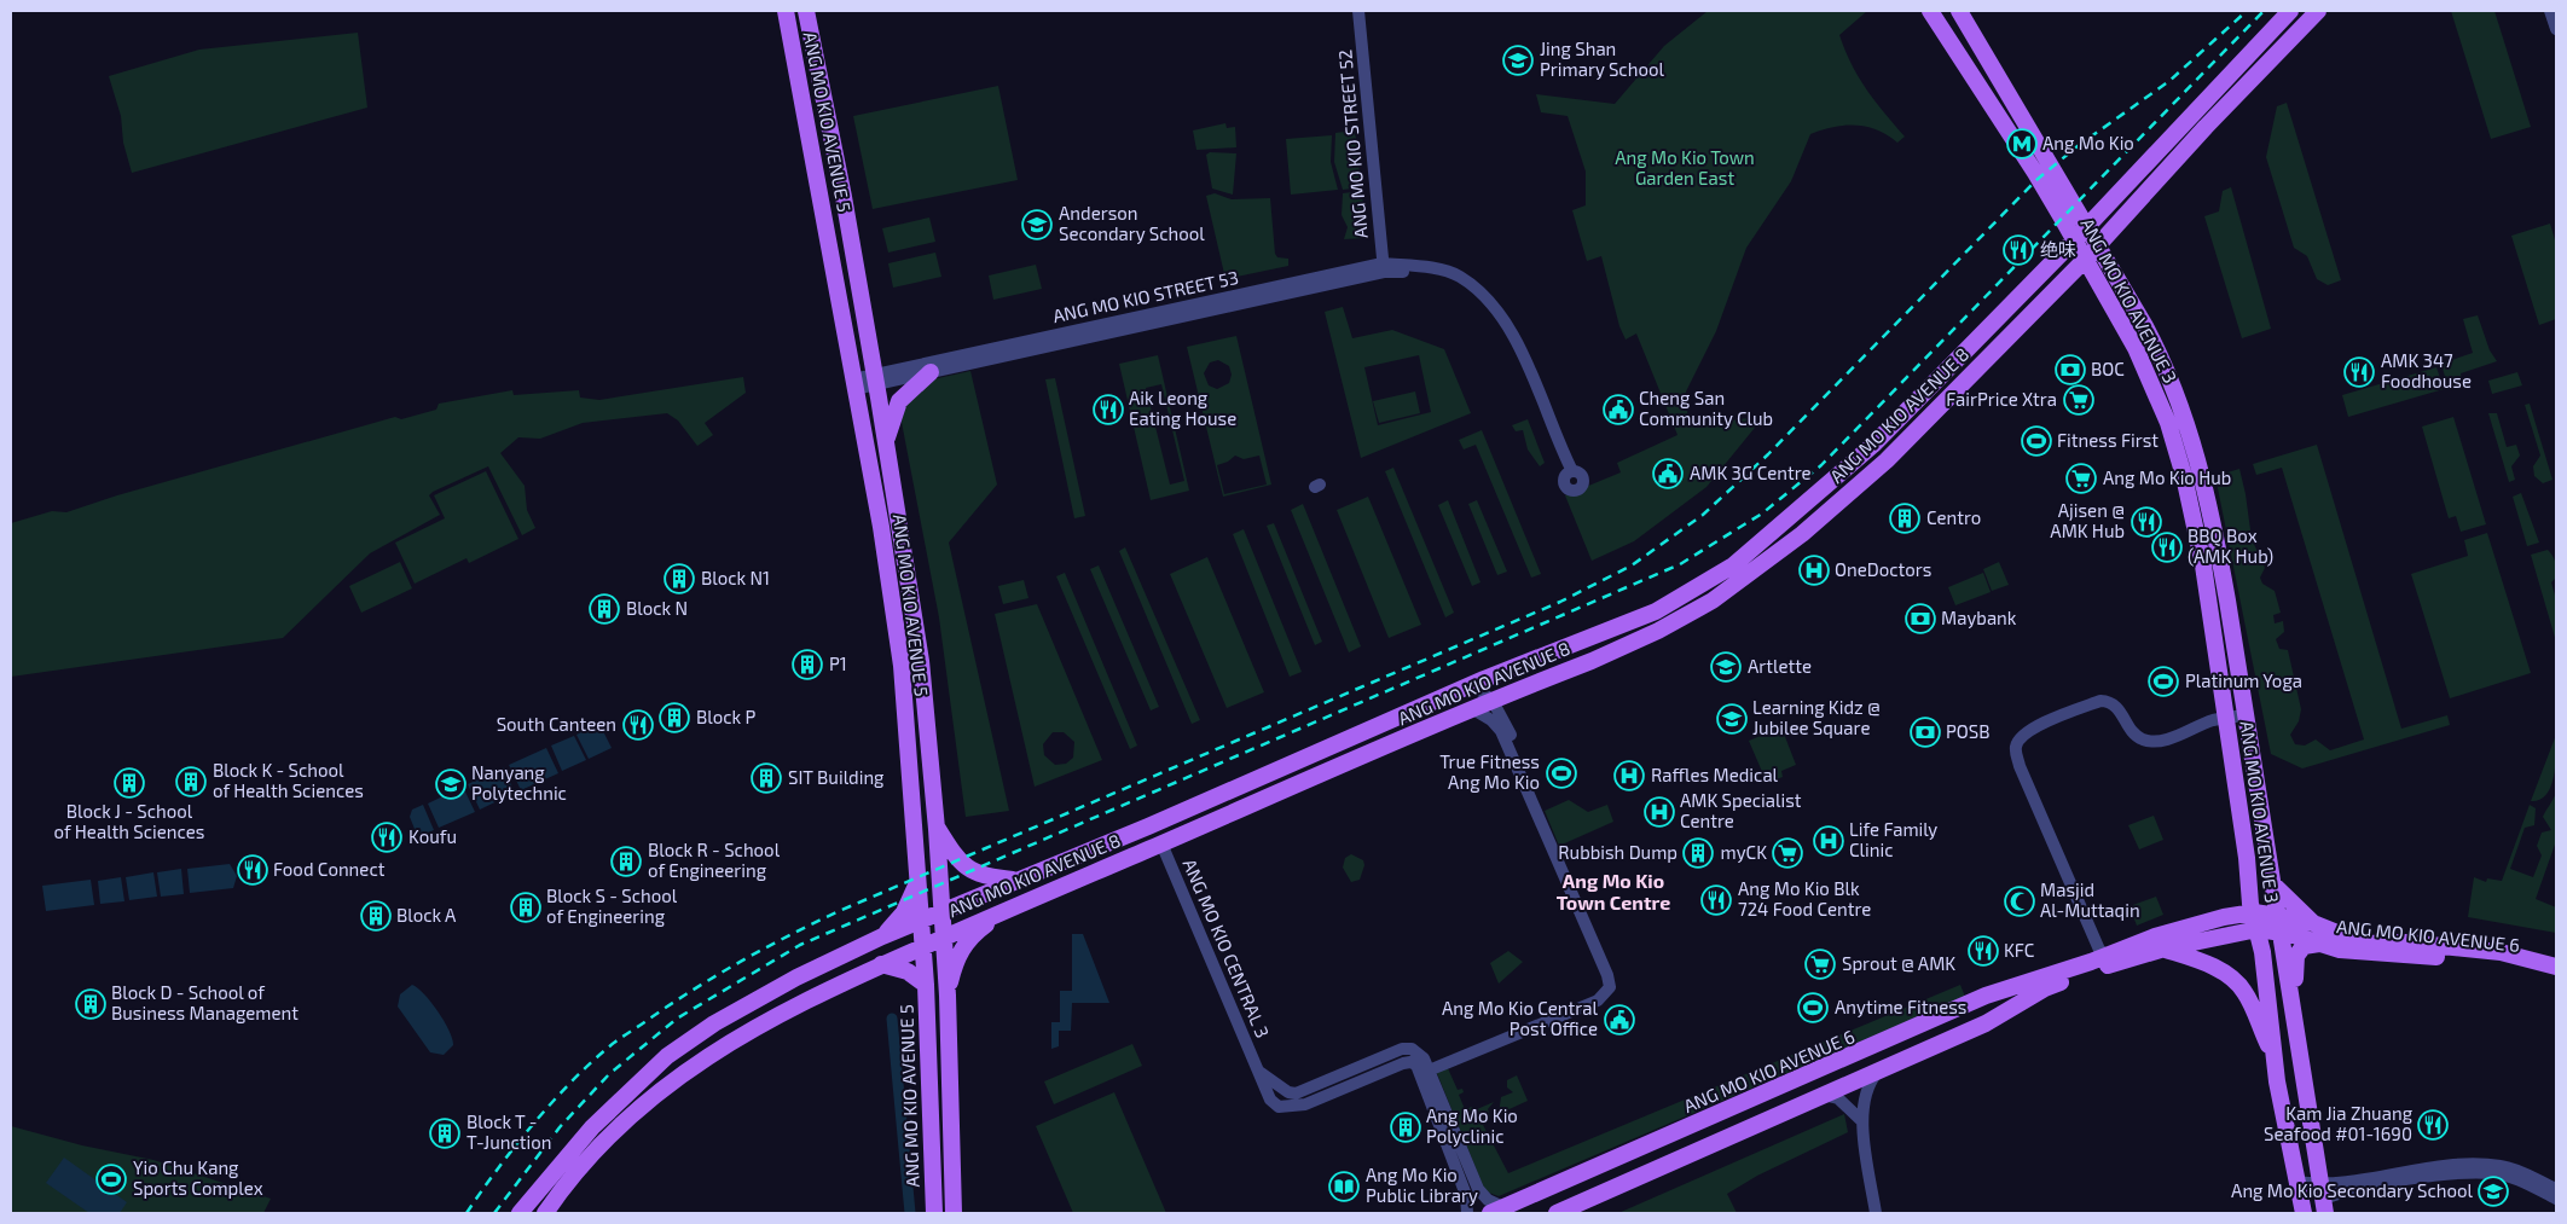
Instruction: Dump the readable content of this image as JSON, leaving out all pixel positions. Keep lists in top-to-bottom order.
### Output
{
  "streets": {
    "main road": [
      "ANG MO KIO AVENUE 5",
      "ANG MO KIO AVENUE 3",
      "ANG MO KIO AVENUE 8",
      "ANG MO KIO AVENUE 6"
    ],
    "street": ["ANG MO KIO STREET 52", "ANG MO KIO STREET 53", "ANG MO KIO CENTRAL 3"]
  },
  "crossings": [
    ["ANG MO KIO AVENUE 5", "ANG MO KIO STREET 53"],
    ["ANG MO KIO AVENUE 5", "ANG MO KIO AVENUE 8"],
    ["ANG MO KIO STREET 52", "ANG MO KIO STREET 53"],
    ["ANG MO KIO AVENUE 3", "ANG MO KIO AVENUE 8"],
    ["ANG MO KIO AVENUE 3", "ANG MO KIO AVENUE 6"],
    ["ANG MO KIO AVENUE 8", "ANG MO KIO CENTRAL 3"]
  ],
  "districts": ["Ang Mo Kio Town Centre"],
  "parks": ["Ang Mo Kio Town Garden East"],
  "places": {
    "school or university": [
      "Jing Shan Primary School",
      "Anderson Secondary School",
      "Artlette",
      "Learning Kidz @ Jubilee Square",
      "Nanyang Polytechnic",
      "Ang Mo Kio Secondary School"
    ],
    "metro station": ["Ang Mo Kio"],
    "restaurant": [
      "绝味",
      "AMK 347 Foodhouse",
      "Aik Leong Eating House",
      "Ajisen @ AMK Hub",
      "BBQ Box (AMK Hub)",
      "South Canteen",
      "Koufu",
      "Food Connect",
      "Ang Mo Kio Blk 724 Food Centre",
      "KFC",
      "Kam Jia Zhuang Seafood #01-1690"
    ],
    "bank": ["BOC", "Maybank", "POSB"],
    "supermarket": [
      "FairPrice Xtra",
      "Ang Mo Kio Hub",
      "myCK",
      "Sprout @ AMK"
    ],
    "public building": ["Cheng San Community Club", "AMK 3G Centre", "Ang Mo Kio Central Post Office"],
    "sports": [
      "Fitness First",
      "Platinum Yoga",
      "True Fitness Ang Mo Kio",
      "Anytime Fitness",
      "Yio Chu Kang Sports Complex"
    ],
    "building": [
      "Centro",
      "Block N1",
      "Block N",
      "P1",
      "Block P",
      "SIT Building",
      "Block K - School of Health Sciences",
      "Block J - School of Health Sciences",
      "Rubbish Dump",
      "Block R - School of Engineering",
      "Block S - School of Engineering",
      "Block A",
      "Block D - School of Business Management",
      "Ang Mo Kio Polyclinic",
      "Block T - T-Junction"
    ],
    "hospital": [
      "OneDoctors",
      "Raffles Medical",
      "AMK Specialist Centre",
      "Life Family Clinic"
    ],
    "mosque": ["Masjid Al-Muttaqin"],
    "library": ["Ang Mo Kio Public Library"]
  }
}
